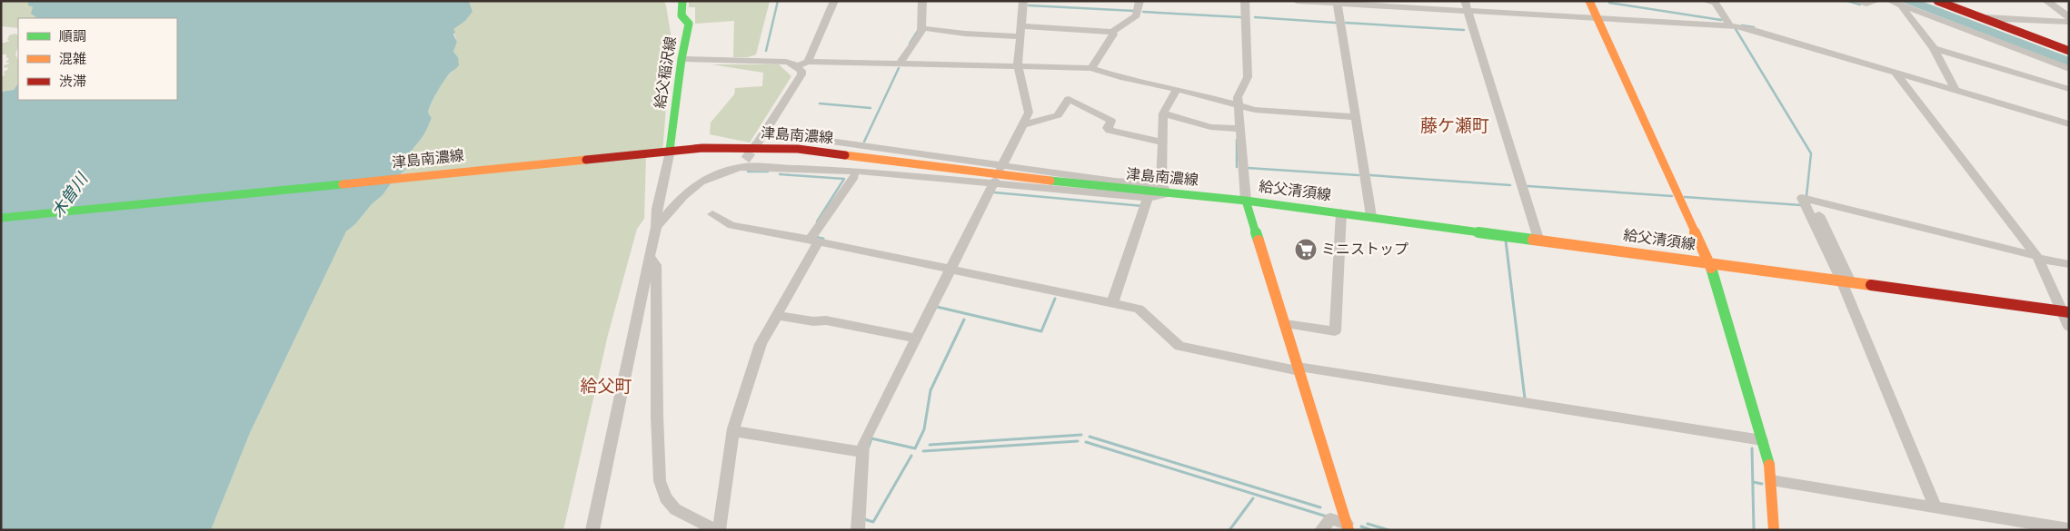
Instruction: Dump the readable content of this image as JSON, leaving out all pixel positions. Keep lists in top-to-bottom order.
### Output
{
  "streets": {
    "main road": ["給父稲沢線", "津島南濃線", "給父清須線"]
  },
  "crossings": [
    ["給父稲沢線", "津島南濃線"],
    ["津島南濃線", "給父清須線"]
  ],
  "districts": ["藤ケ瀬町", "給父町"],
  "water": ["木曽川"],
  "places": {
    "supermarket": ["ミニストップ"]
  },
  "legend": ["順調", "混雑", "渋滞"]
}
